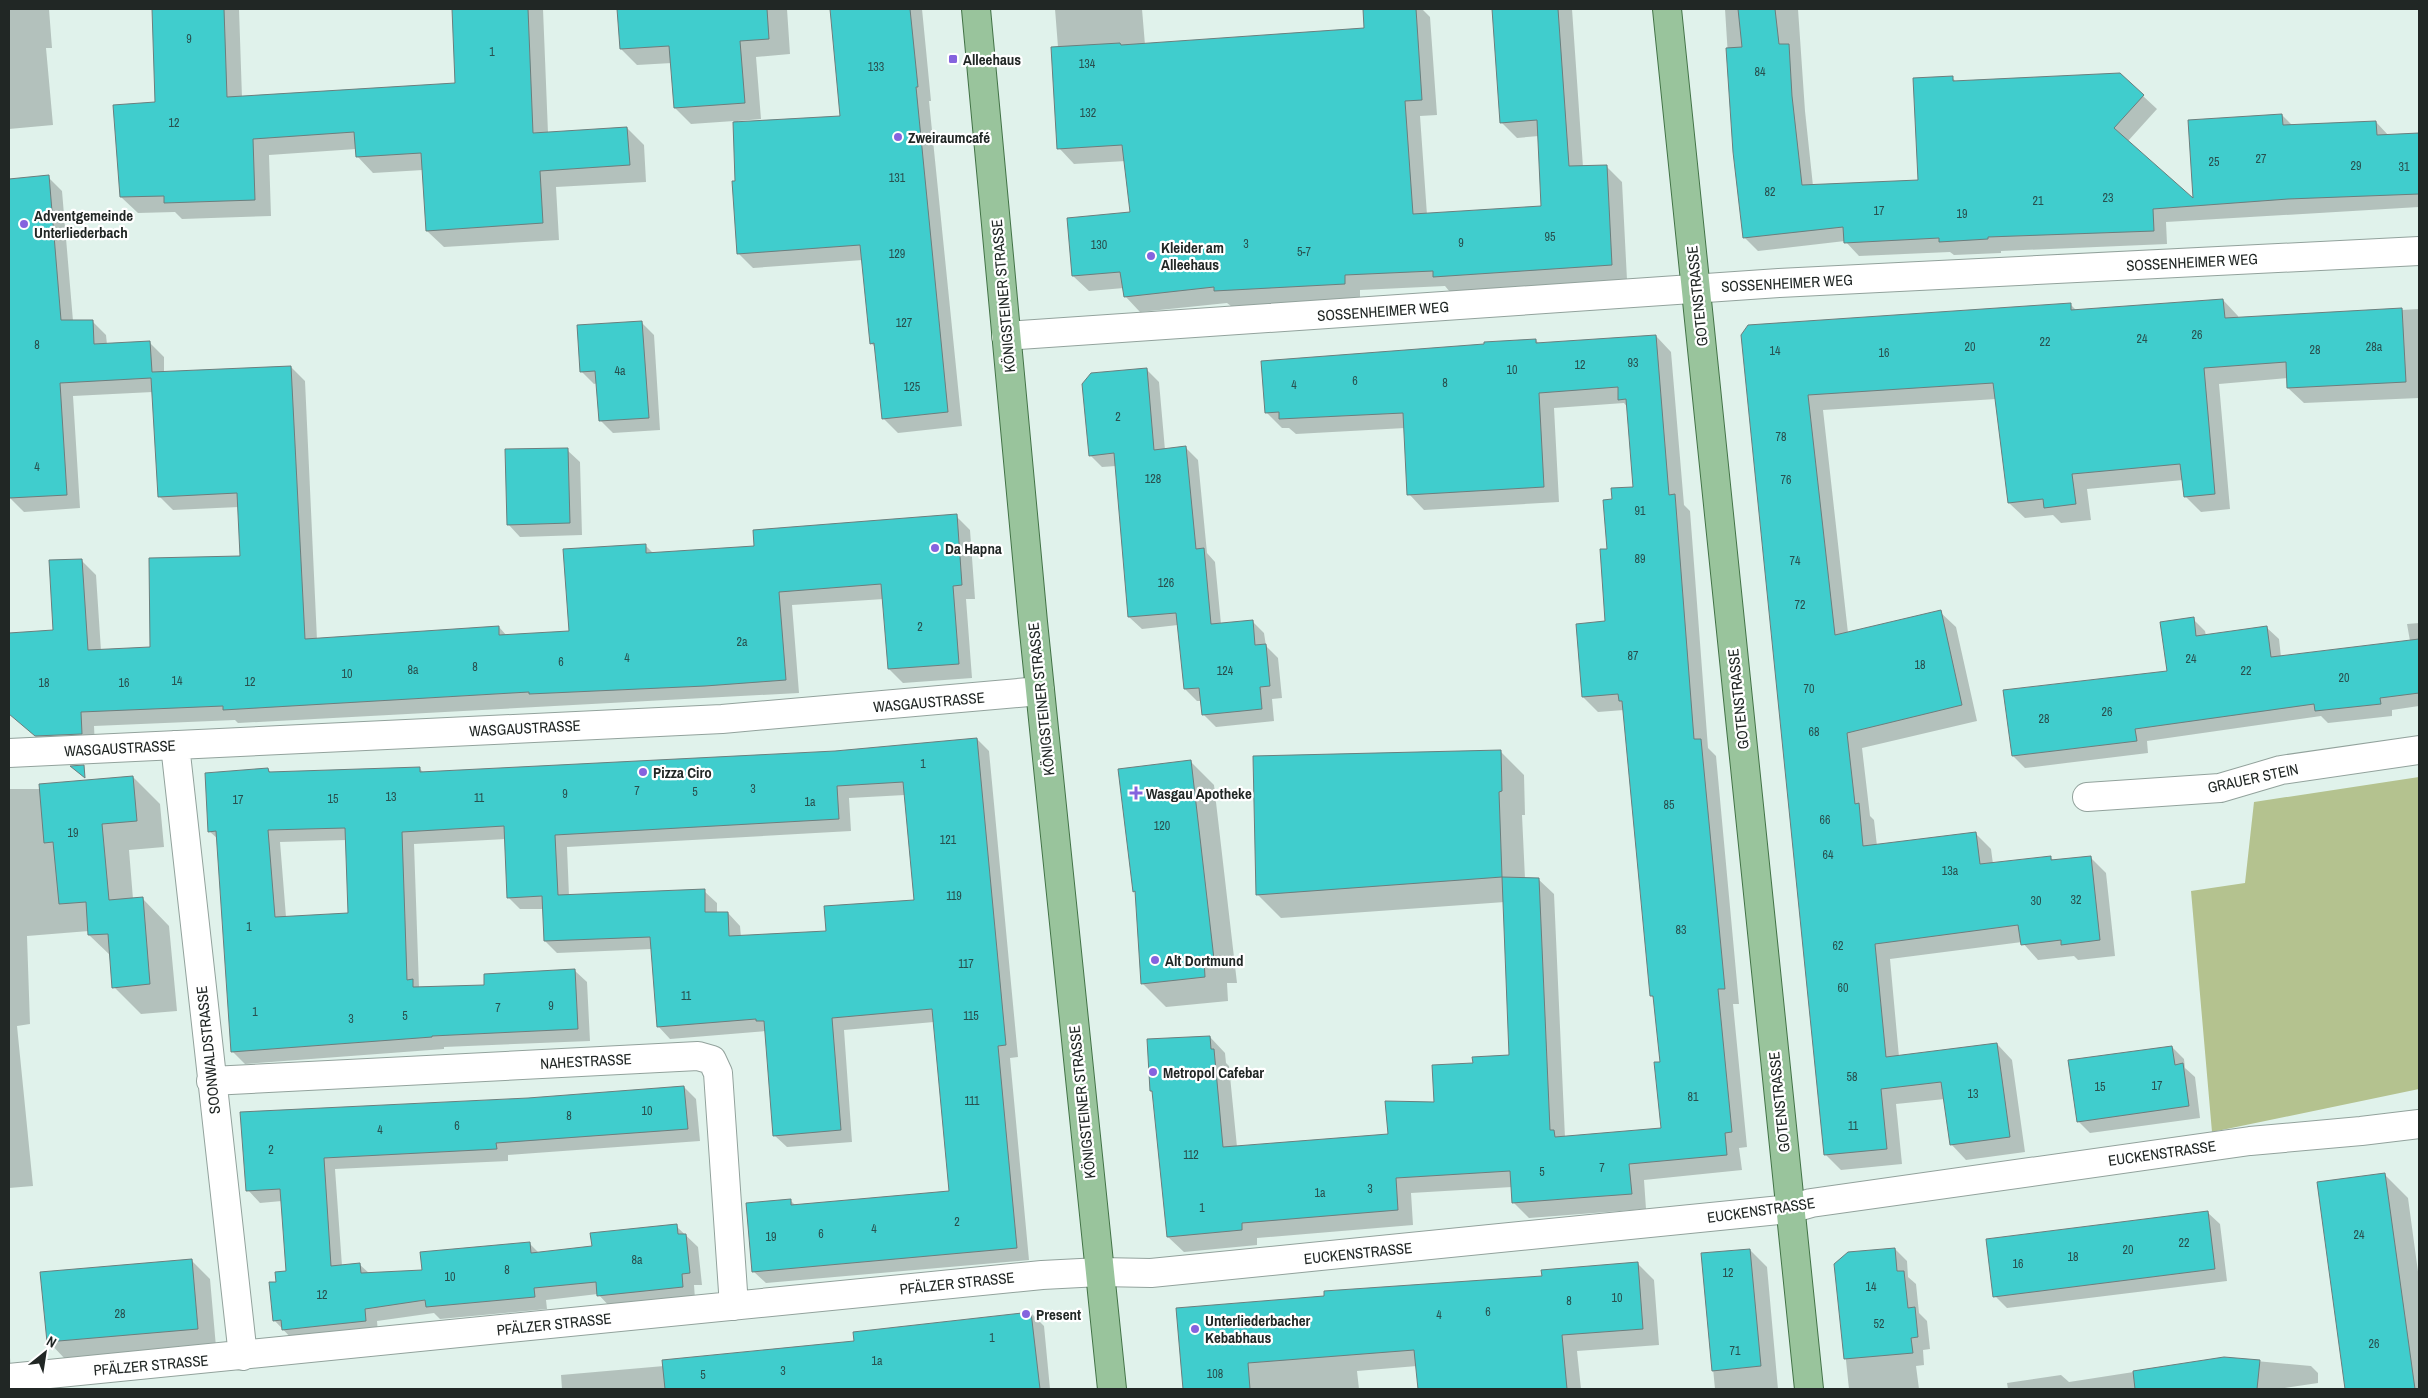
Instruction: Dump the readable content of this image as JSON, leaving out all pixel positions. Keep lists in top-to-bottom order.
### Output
{
  "streets": {
    "main road": ["KÖNIGSTEINER STRASSE", "GOTENSTRASSE"],
    "street": [
      "SOSSENHEIMER WEG",
      "WASGAUSTRASSE",
      "GRAUER STEIN",
      "SOONWALDSTRASSE",
      "NAHESTRASSE",
      "EUCKENSTRASSE",
      "PFÄLZER STRASSE"
    ]
  },
  "crossings": [
    ["SOSSENHEIMER WEG", "KÖNIGSTEINER STRASSE"],
    ["SOSSENHEIMER WEG", "GOTENSTRASSE"],
    ["KÖNIGSTEINER STRASSE", "WASGAUSTRASSE"],
    ["KÖNIGSTEINER STRASSE", "EUCKENSTRASSE"],
    ["KÖNIGSTEINER STRASSE", "PFÄLZER STRASSE"],
    ["GOTENSTRASSE", "EUCKENSTRASSE"],
    ["WASGAUSTRASSE", "SOONWALDSTRASSE"],
    ["SOONWALDSTRASSE", "NAHESTRASSE"],
    ["SOONWALDSTRASSE", "PFÄLZER STRASSE"],
    ["NAHESTRASSE", "PFÄLZER STRASSE"],
    ["EUCKENSTRASSE", "PFÄLZER STRASSE"]
  ],
  "places": {
    "transit": ["Alleehaus"],
    "other": [
      "Zweiraumcafé",
      "Adventgemeinde Unterliederbach",
      "Kleider am Alleehaus",
      "Da Hapna",
      "Pizza Ciro",
      "Alt Dortmund",
      "Metropol Cafebar",
      "Present",
      "Unterliederbacher Kebabhaus"
    ],
    "health": ["Wasgau Apotheke"]
  },
  "house_numbers": [
    "9",
    "1",
    "134",
    "133",
    "84",
    "132",
    "12",
    "27",
    "25",
    "29",
    "31",
    "131",
    "82",
    "23",
    "21",
    "17",
    "19",
    "95",
    "9",
    "3",
    "130",
    "5-7",
    "129",
    "127",
    "26",
    "24",
    "22",
    "8",
    "20",
    "28a",
    "28",
    "14",
    "16",
    "93",
    "12",
    "10",
    "4a",
    "6",
    "8",
    "4",
    "125",
    "2",
    "78",
    "4",
    "128",
    "76",
    "91",
    "89",
    "74",
    "126",
    "72",
    "2",
    "2a",
    "87",
    "4",
    "24",
    "6",
    "18",
    "8",
    "8a",
    "124",
    "22",
    "10",
    "20",
    "14",
    "12",
    "18",
    "16",
    "70",
    "26",
    "28",
    "68",
    "1",
    "3",
    "7",
    "5",
    "9",
    "13",
    "11",
    "15",
    "17",
    "1a",
    "85",
    "66",
    "120",
    "19",
    "121",
    "64",
    "13a",
    "119",
    "32",
    "30",
    "1",
    "83",
    "62",
    "117",
    "60",
    "11",
    "9",
    "7",
    "1",
    "5",
    "115",
    "3",
    "58",
    "17",
    "15",
    "13",
    "81",
    "111",
    "10",
    "8",
    "6",
    "11",
    "4",
    "2",
    "112",
    "7",
    "5",
    "3",
    "1a",
    "1",
    "2",
    "4",
    "6",
    "24",
    "19",
    "22",
    "20",
    "18",
    "8a",
    "16",
    "8",
    "12",
    "10",
    "14",
    "12",
    "10",
    "8",
    "6",
    "28",
    "4",
    "52",
    "1",
    "26",
    "71",
    "1a",
    "3",
    "108",
    "5"
  ],
  "north": "top right"
}
